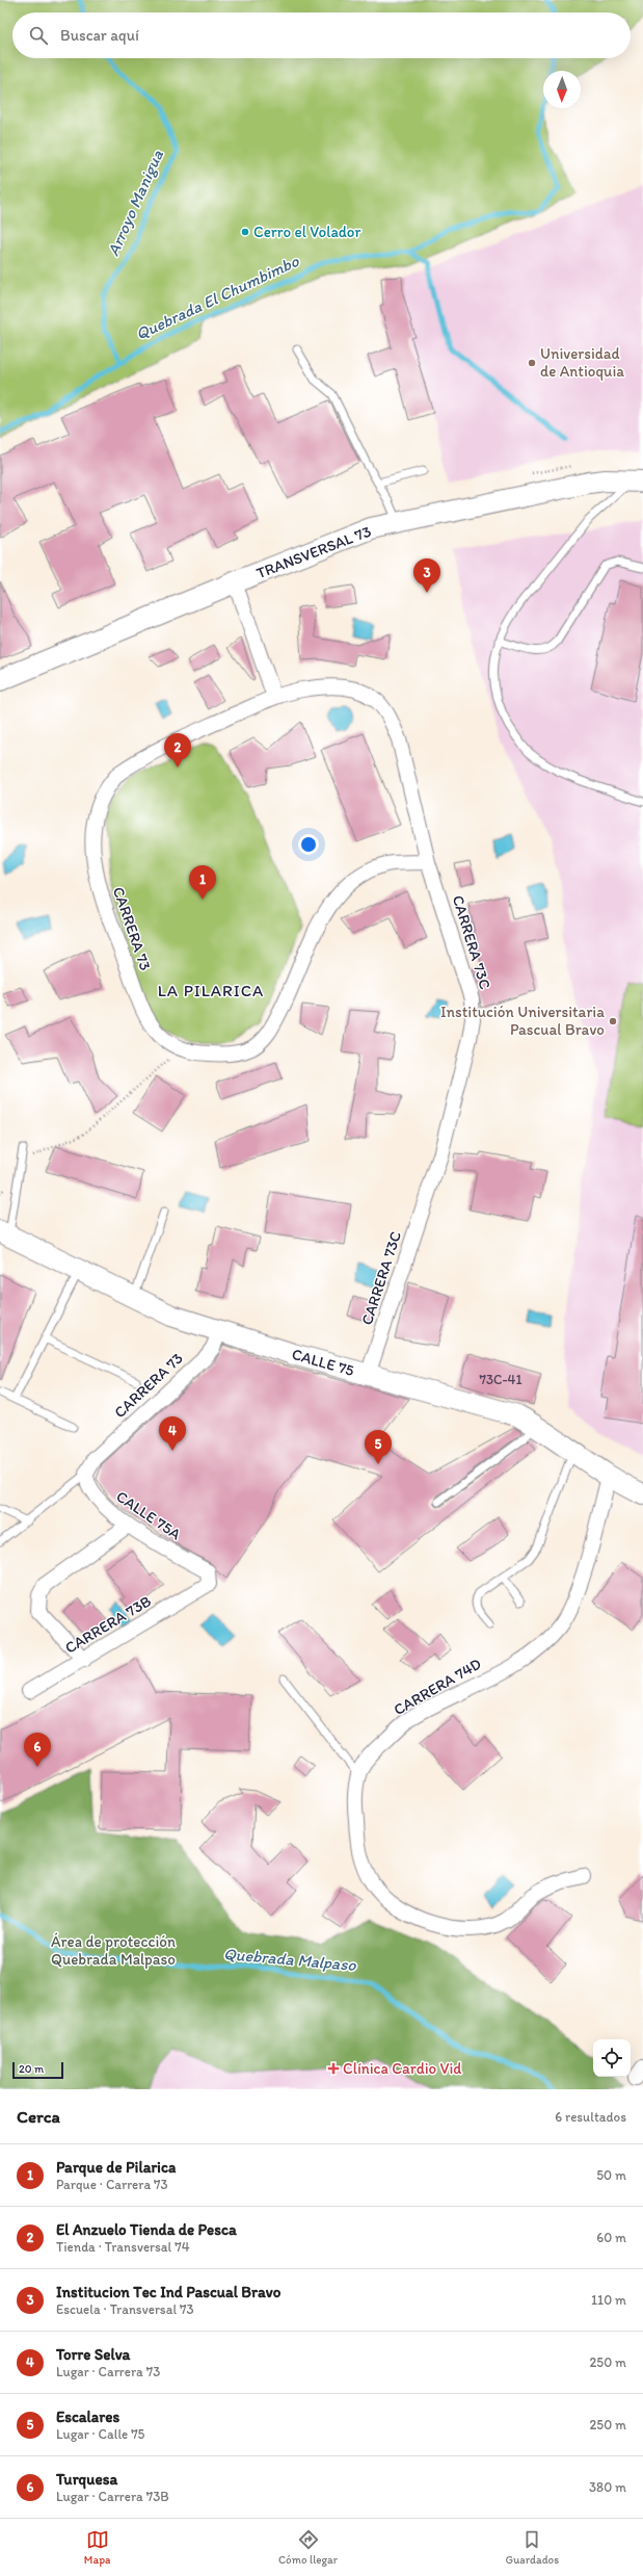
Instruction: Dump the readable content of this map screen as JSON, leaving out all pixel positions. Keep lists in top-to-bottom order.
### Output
{
  "streets": {
    "street": [
      "TRANSVERSAL 73",
      "CARRERA 73",
      "CARRERA 73C",
      "CALLE 75",
      "CALLE 75A",
      "CARRERA 73B",
      "CARRERA 74D"
    ]
  },
  "crossings": [
    ["CARRERA 73", "CARRERA 73C"],
    ["CARRERA 73", "CALLE 75"],
    ["CARRERA 73", "CALLE 75A"],
    ["CARRERA 73C", "CALLE 75"],
    ["CALLE 75", "CARRERA 74D"],
    ["CALLE 75A", "CARRERA 73B"]
  ],
  "districts": ["LA PILARICA"],
  "water": ["Arroyo Manigua", "Quebrada El Chumbimbo", "Quebrada Malpaso"],
  "parks": ["Área de protección Quebrada Malpaso"],
  "places": {
    "other": ["Cerro el Volador", "Universidad de Antioquia", "Institución Universitaria Pascual Bravo"],
    "health": ["Clínica Cardio Vid"]
  },
  "house_numbers": ["73C-41"],
  "scale_bar": "20 m",
  "north": "bottom",
  "page": {
    "search": "Buscar aquí",
    "pins": [
      "3",
      "2",
      "1",
      "4",
      "5",
      "6"
    ],
    "scale": "20 m",
    "heading": ["Cerca", "6 resultados"],
    "list": [
      {
        "mark": "1",
        "name": "Parque de Pilarica",
        "note": "Parque · Carrera 73",
        "value": "50 m"
      },
      {
        "mark": "2",
        "name": "El Anzuelo Tienda de Pesca",
        "note": "Tienda · Transversal 74",
        "value": "60 m"
      },
      {
        "mark": "3",
        "name": "Institucion Tec Ind Pascual Bravo",
        "note": "Escuela · Transversal 73",
        "value": "110 m"
      },
      {
        "mark": "4",
        "name": "Torre Selva",
        "note": "Lugar · Carrera 73",
        "value": "250 m"
      },
      {
        "mark": "5",
        "name": "Escalares",
        "note": "Lugar · Calle 75",
        "value": "250 m"
      },
      {
        "mark": "6",
        "name": "Turquesa",
        "note": "Lugar · Carrera 73B",
        "value": "380 m"
      }
    ],
    "nav": ["Mapa", "Cómo llegar", "Guardados"]
  }
}
